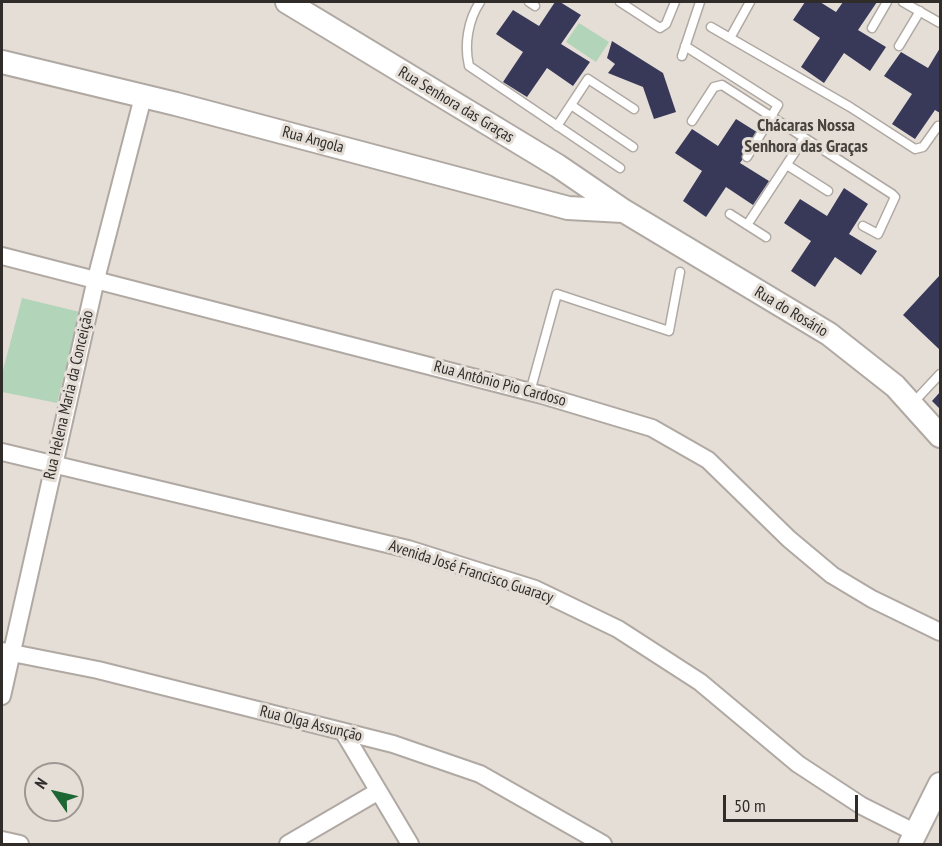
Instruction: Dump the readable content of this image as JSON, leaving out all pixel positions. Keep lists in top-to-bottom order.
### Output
{
  "streets": {
    "street": [
      "Rua Senhora das Graças",
      "Rua Angola",
      "Rua do Rosário",
      "Rua Antônio Pio Cardoso",
      "Rua Helena Maria da Conceição",
      "Avenida José Francisco Guaracy",
      "Rua Olga Assunção"
    ]
  },
  "crossings": [
    ["Rua Senhora das Graças", "Rua Angola"],
    ["Rua Senhora das Graças", "Rua do Rosário"],
    ["Rua Angola", "Rua do Rosário"],
    ["Rua Angola", "Rua Helena Maria da Conceição"],
    ["Rua Antônio Pio Cardoso", "Rua Helena Maria da Conceição"],
    ["Rua Helena Maria da Conceição", "Avenida José Francisco Guaracy"],
    ["Rua Helena Maria da Conceição", "Rua Olga Assunção"]
  ],
  "districts": ["Chácaras Nossa Senhora das Graças"],
  "scale_bar": "50 m",
  "north": "top left"
}
